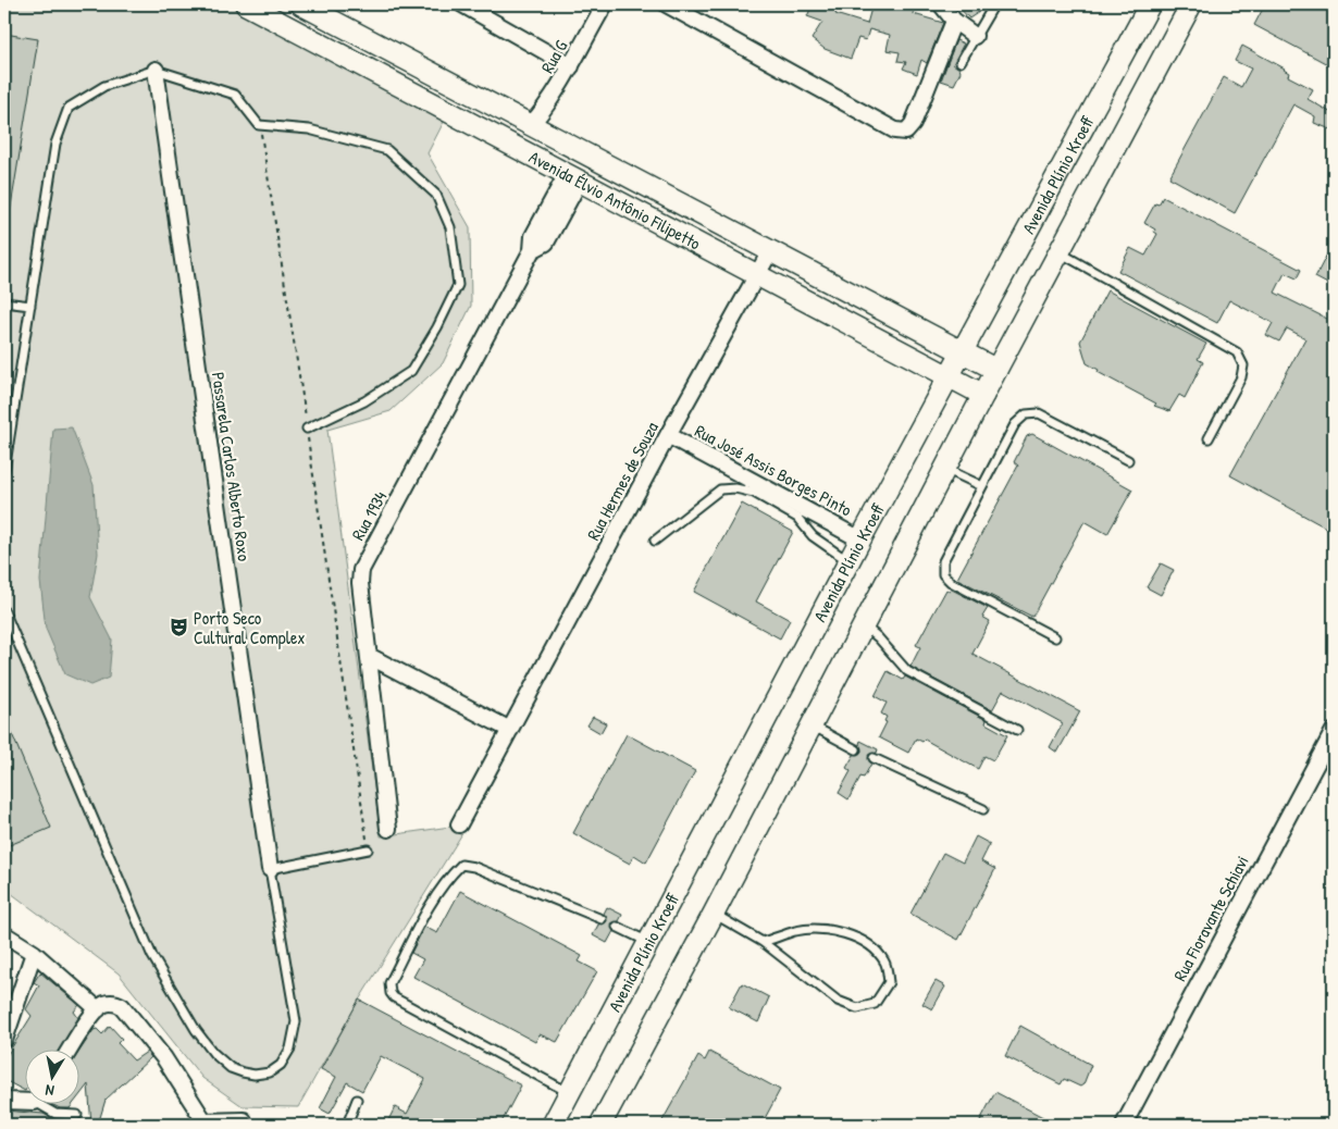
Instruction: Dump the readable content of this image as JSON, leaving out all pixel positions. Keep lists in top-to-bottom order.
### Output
{
  "streets": {
    "main road": ["Avenida Plínio Kroeff", "Avenida Élvio Antônio Filipetto"],
    "street": [
      "Rua G",
      "Passarela Carlos Alberto Roxo",
      "Rua José Assis Borges Pinto",
      "Rua Hermes de Souza",
      "Rua 1934",
      "Rua Fioravante Schiavi"
    ]
  },
  "crossings": [
    ["Rua G", "Avenida Élvio Antônio Filipetto"],
    ["Avenida Plínio Kroeff", "Avenida Élvio Antônio Filipetto"],
    ["Avenida Plínio Kroeff", "Rua José Assis Borges Pinto"],
    ["Avenida Élvio Antônio Filipetto", "Rua Hermes de Souza"],
    ["Avenida Élvio Antônio Filipetto", "Rua 1934"],
    ["Rua José Assis Borges Pinto", "Rua Hermes de Souza"]
  ],
  "places": {
    "theatre": ["Porto Seco Cultural Complex"]
  },
  "north": "bottom"
}
